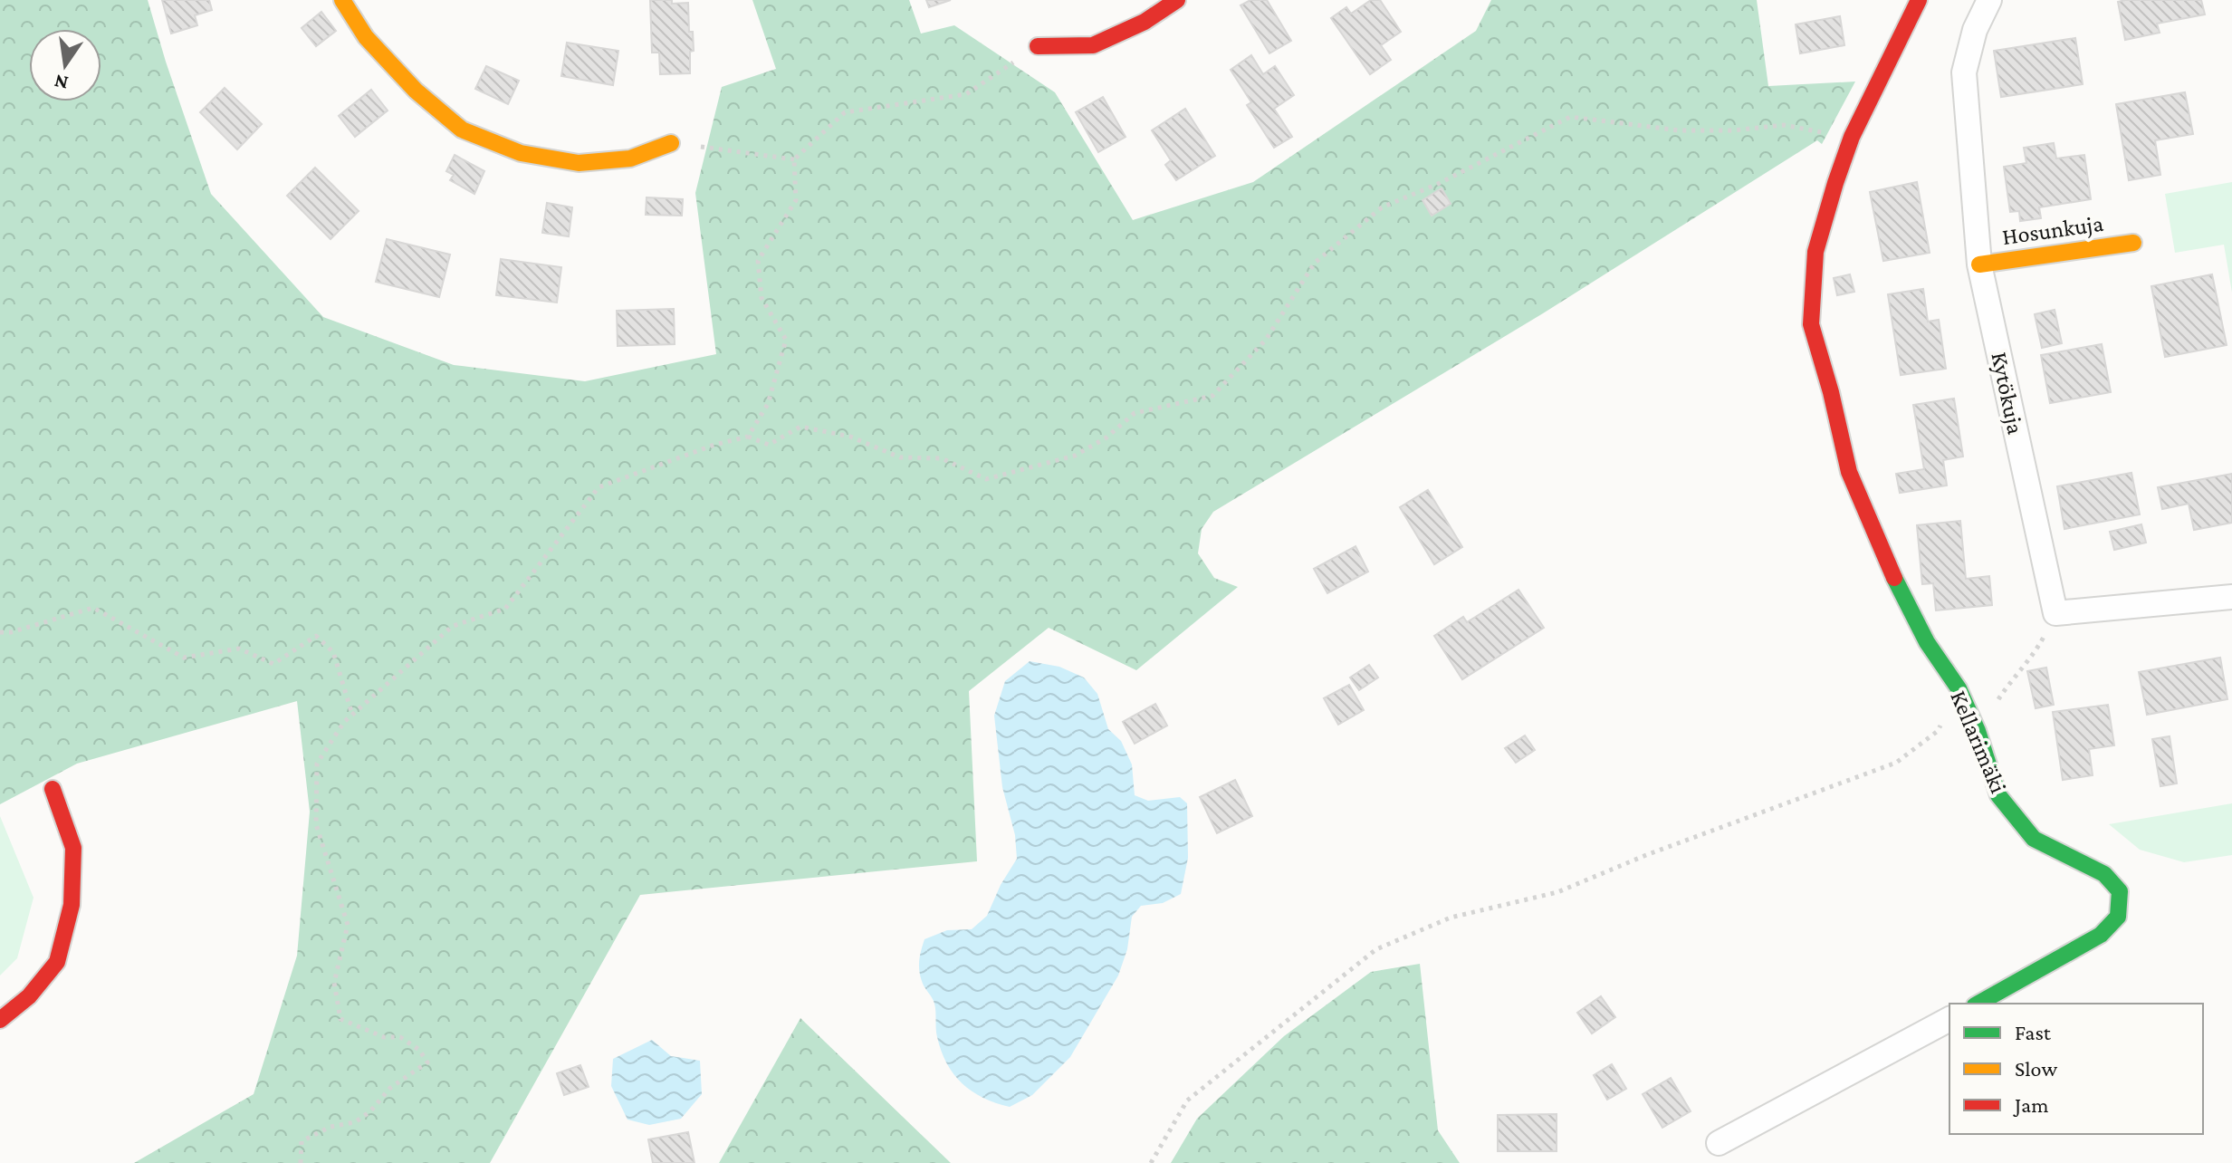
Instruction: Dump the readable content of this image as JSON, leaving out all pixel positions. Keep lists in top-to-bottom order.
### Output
{
  "streets": {
    "street": ["Hosunkuja", "Kytökuja", "Kellarimäki"]
  },
  "crossings": [
    ["Hosunkuja", "Kytökuja"]
  ],
  "legend": ["Fast", "Slow", "Jam"],
  "north": "bottom"
}
